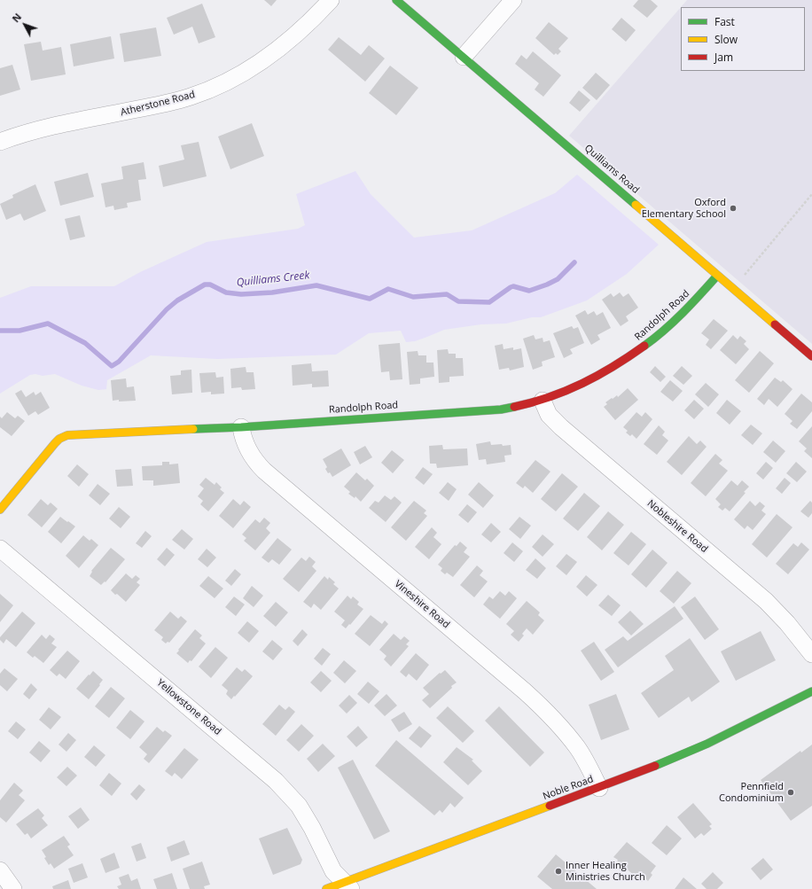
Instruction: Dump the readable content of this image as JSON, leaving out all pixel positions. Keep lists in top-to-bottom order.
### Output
{
  "streets": {
    "street": [
      "Atherstone Road",
      "Quilliams Road",
      "Randolph Road",
      "Nobleshire Road",
      "Vineshire Road",
      "Yellowstone Road",
      "Noble Road"
    ]
  },
  "crossings": [
    ["Quilliams Road", "Randolph Road"],
    ["Randolph Road", "Nobleshire Road"],
    ["Randolph Road", "Vineshire Road"],
    ["Vineshire Road", "Noble Road"],
    ["Yellowstone Road", "Noble Road"]
  ],
  "water": ["Quilliams Creek"],
  "places": ["Oxford Elementary School", "Pennfield Condominium", "Inner Healing Ministries Church"],
  "legend": ["Fast", "Slow", "Jam"],
  "north": "top left"
}
